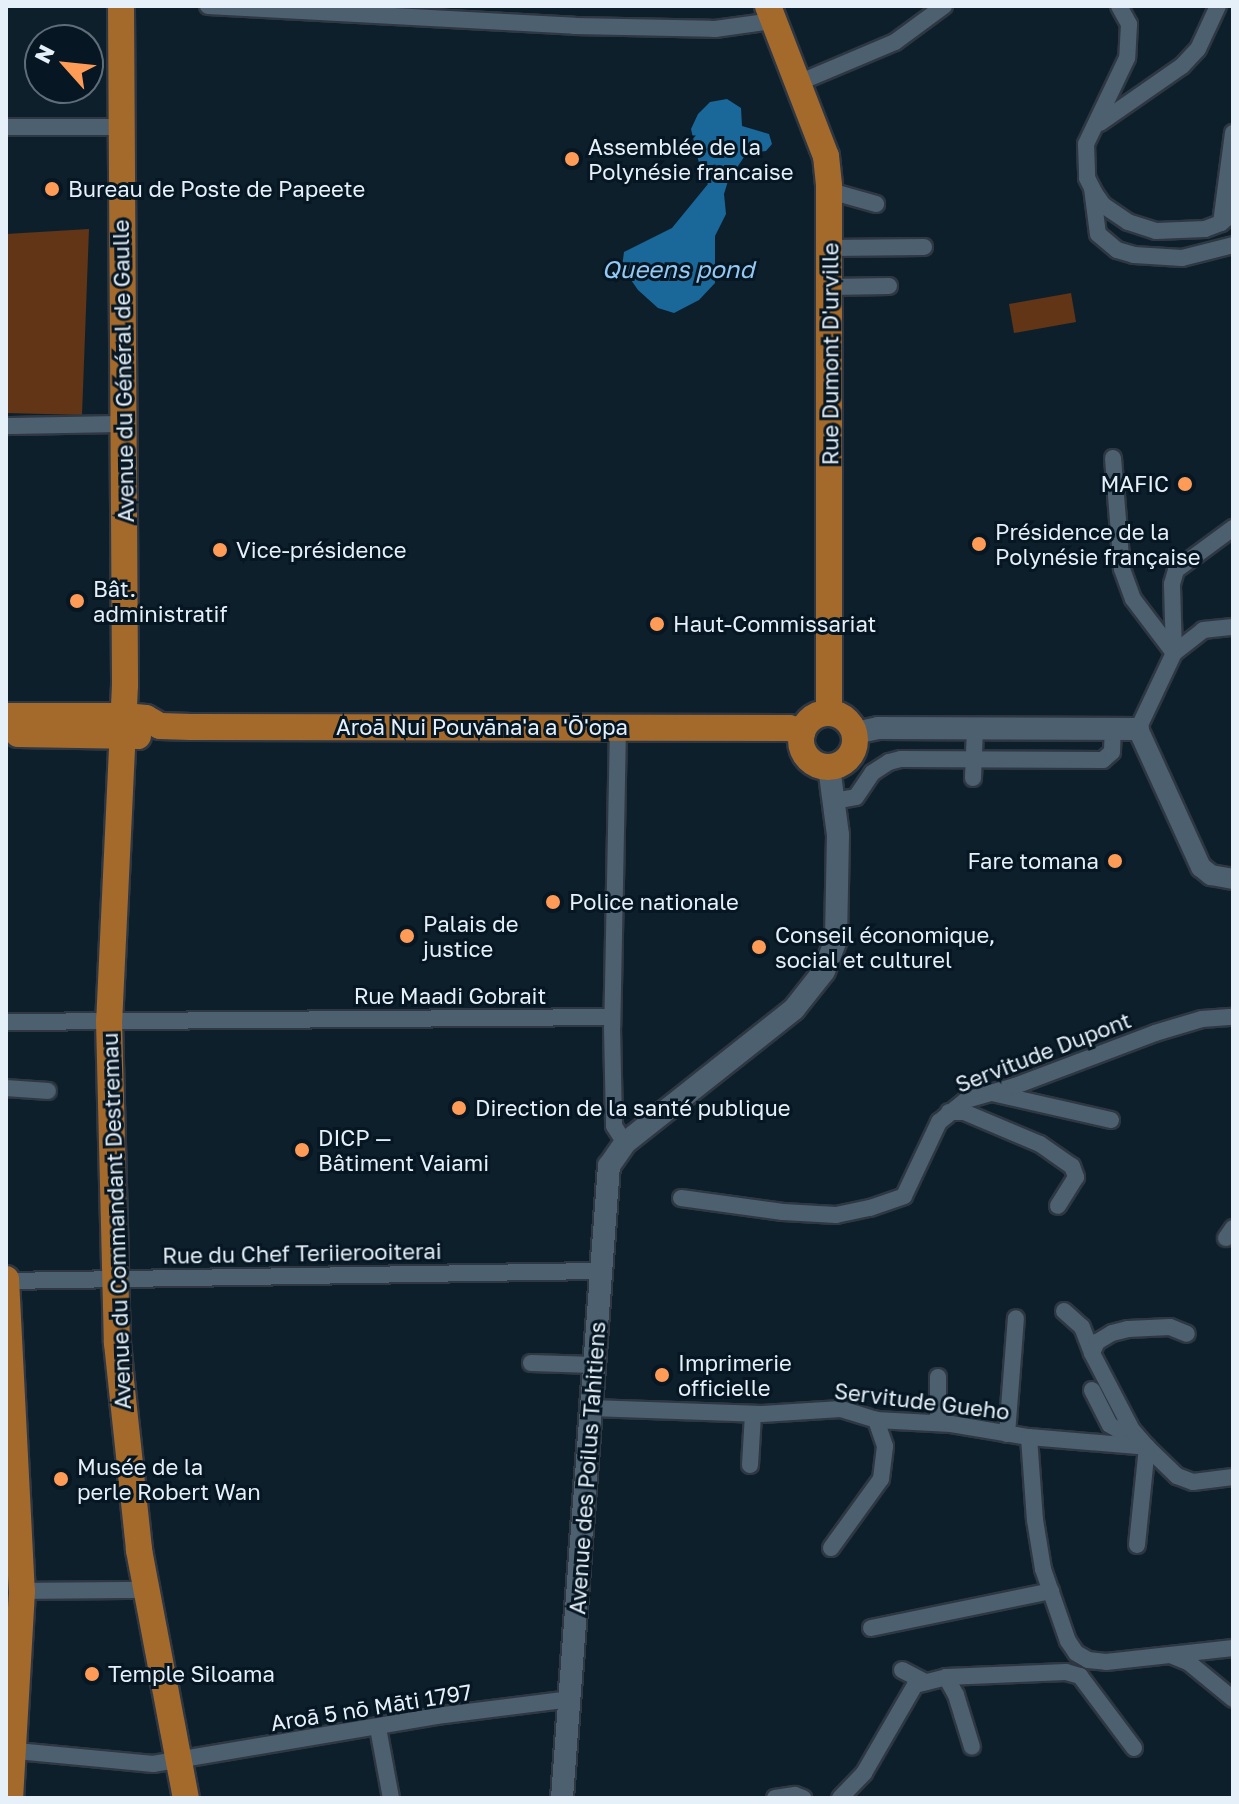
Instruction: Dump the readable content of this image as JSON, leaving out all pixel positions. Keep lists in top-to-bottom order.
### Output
{
  "streets": {
    "main road": [
      "Rue Dumont D'urville",
      "Avenue du Général de Gaulle",
      "Aroā Nui Pouvāna'a a 'Ō'opa",
      "Avenue du Commandant Destremau",
      "Avenue des Poilus Tahitiens"
    ],
    "street": [
      "Rue Maadi Gobrait",
      "Servitude Dupont",
      "Rue du Chef Teriierooiterai",
      "Servitude Gueho",
      "Aroā 5 nō Māti 1797"
    ]
  },
  "crossings": [
    ["Rue Dumont D'urville", "Aroā Nui Pouvāna'a a 'Ō'opa"],
    ["Avenue du Général de Gaulle", "Aroā Nui Pouvāna'a a 'Ō'opa"],
    ["Avenue du Général de Gaulle", "Avenue du Commandant Destremau"],
    ["Aroā Nui Pouvāna'a a 'Ō'opa", "Avenue du Commandant Destremau"],
    ["Rue Maadi Gobrait", "Avenue du Commandant Destremau"],
    ["Avenue du Commandant Destremau", "Rue du Chef Teriierooiterai"],
    ["Avenue du Commandant Destremau", "Aroā 5 nō Māti 1797"],
    ["Rue du Chef Teriierooiterai", "Avenue des Poilus Tahitiens"],
    ["Servitude Gueho", "Avenue des Poilus Tahitiens"],
    ["Avenue des Poilus Tahitiens", "Aroā 5 nō Māti 1797"]
  ],
  "water": ["Queens pond"],
  "places": [
    "Assemblée de la Polynésie francaise",
    "Bureau de Poste de Papeete",
    "MAFIC",
    "Présidence de la Polynésie française",
    "Vice-présidence",
    "Bât. administratif",
    "Haut-Commissariat",
    "Fare tomana",
    "Police nationale",
    "Palais de justice",
    "Conseil économique, social et culturel",
    "Direction de la santé publique",
    "DICP — Bâtiment Vaiami",
    "Imprimerie officielle",
    "Musée de la perle Robert Wan",
    "Temple Siloama"
  ],
  "north": "top left"
}
